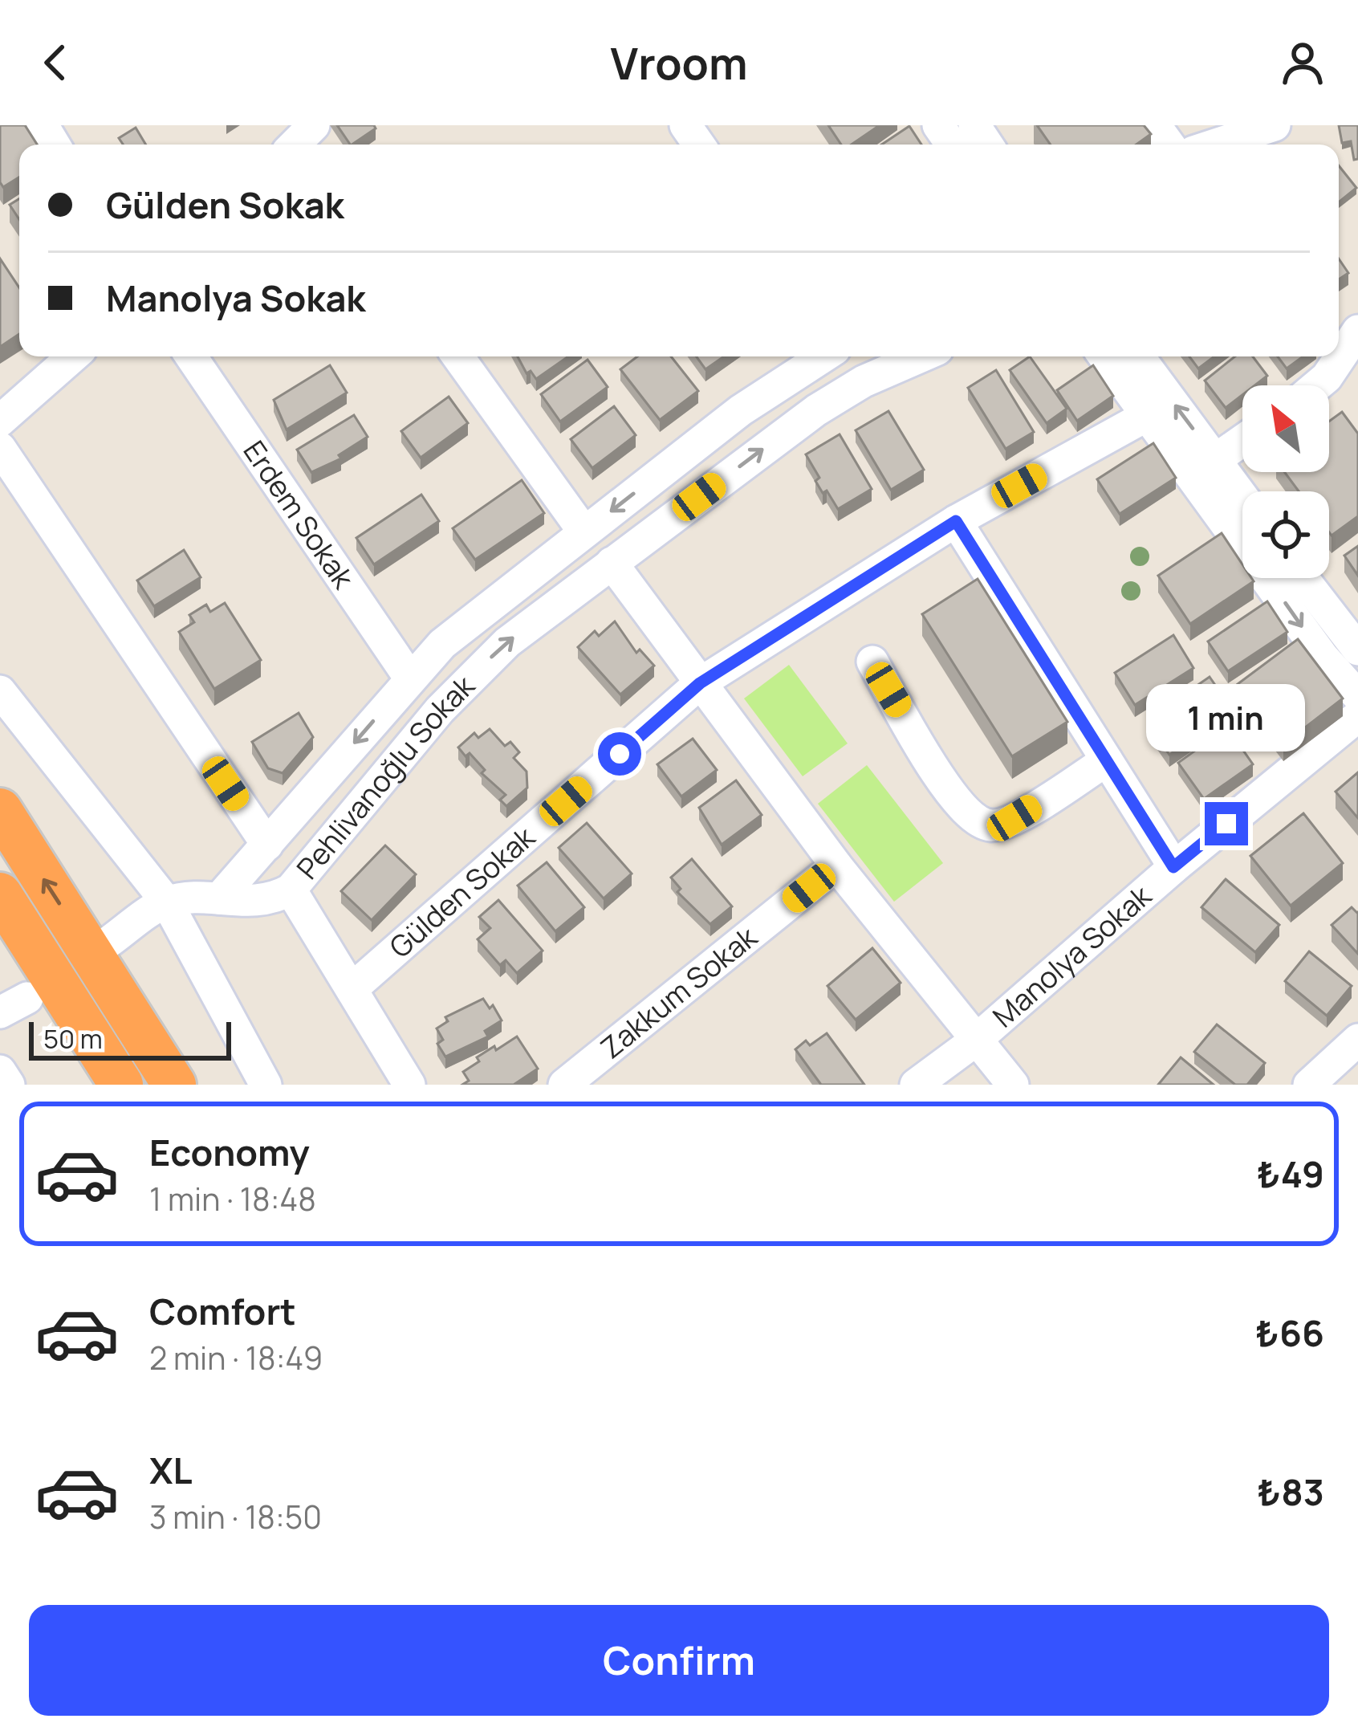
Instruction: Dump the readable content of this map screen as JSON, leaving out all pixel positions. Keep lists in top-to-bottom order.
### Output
{
  "streets": {
    "street": [
      "Erdem Sokak",
      "Pehlivanoğlu Sokak",
      "Gülden Sokak",
      "Manolya Sokak",
      "Zakkum Sokak"
    ]
  },
  "crossings": [
    ["Erdem Sokak", "Pehlivanoğlu Sokak"]
  ],
  "scale_bar": "50 m",
  "north": "top left",
  "page": {
    "header": "Vroom",
    "banner": ["Gülden Sokak", "Manolya Sokak"],
    "bubble": "1 min",
    "scale": "50 m",
    "list": [
      {
        "name": "Economy",
        "note": "1 min · 18:48",
        "value": "₺49"
      },
      {
        "name": "Comfort",
        "note": "2 min · 18:49",
        "value": "₺66"
      },
      {
        "name": "XL",
        "note": "3 min · 18:50",
        "value": "₺83"
      }
    ],
    "buttons": "Confirm"
  }
}
